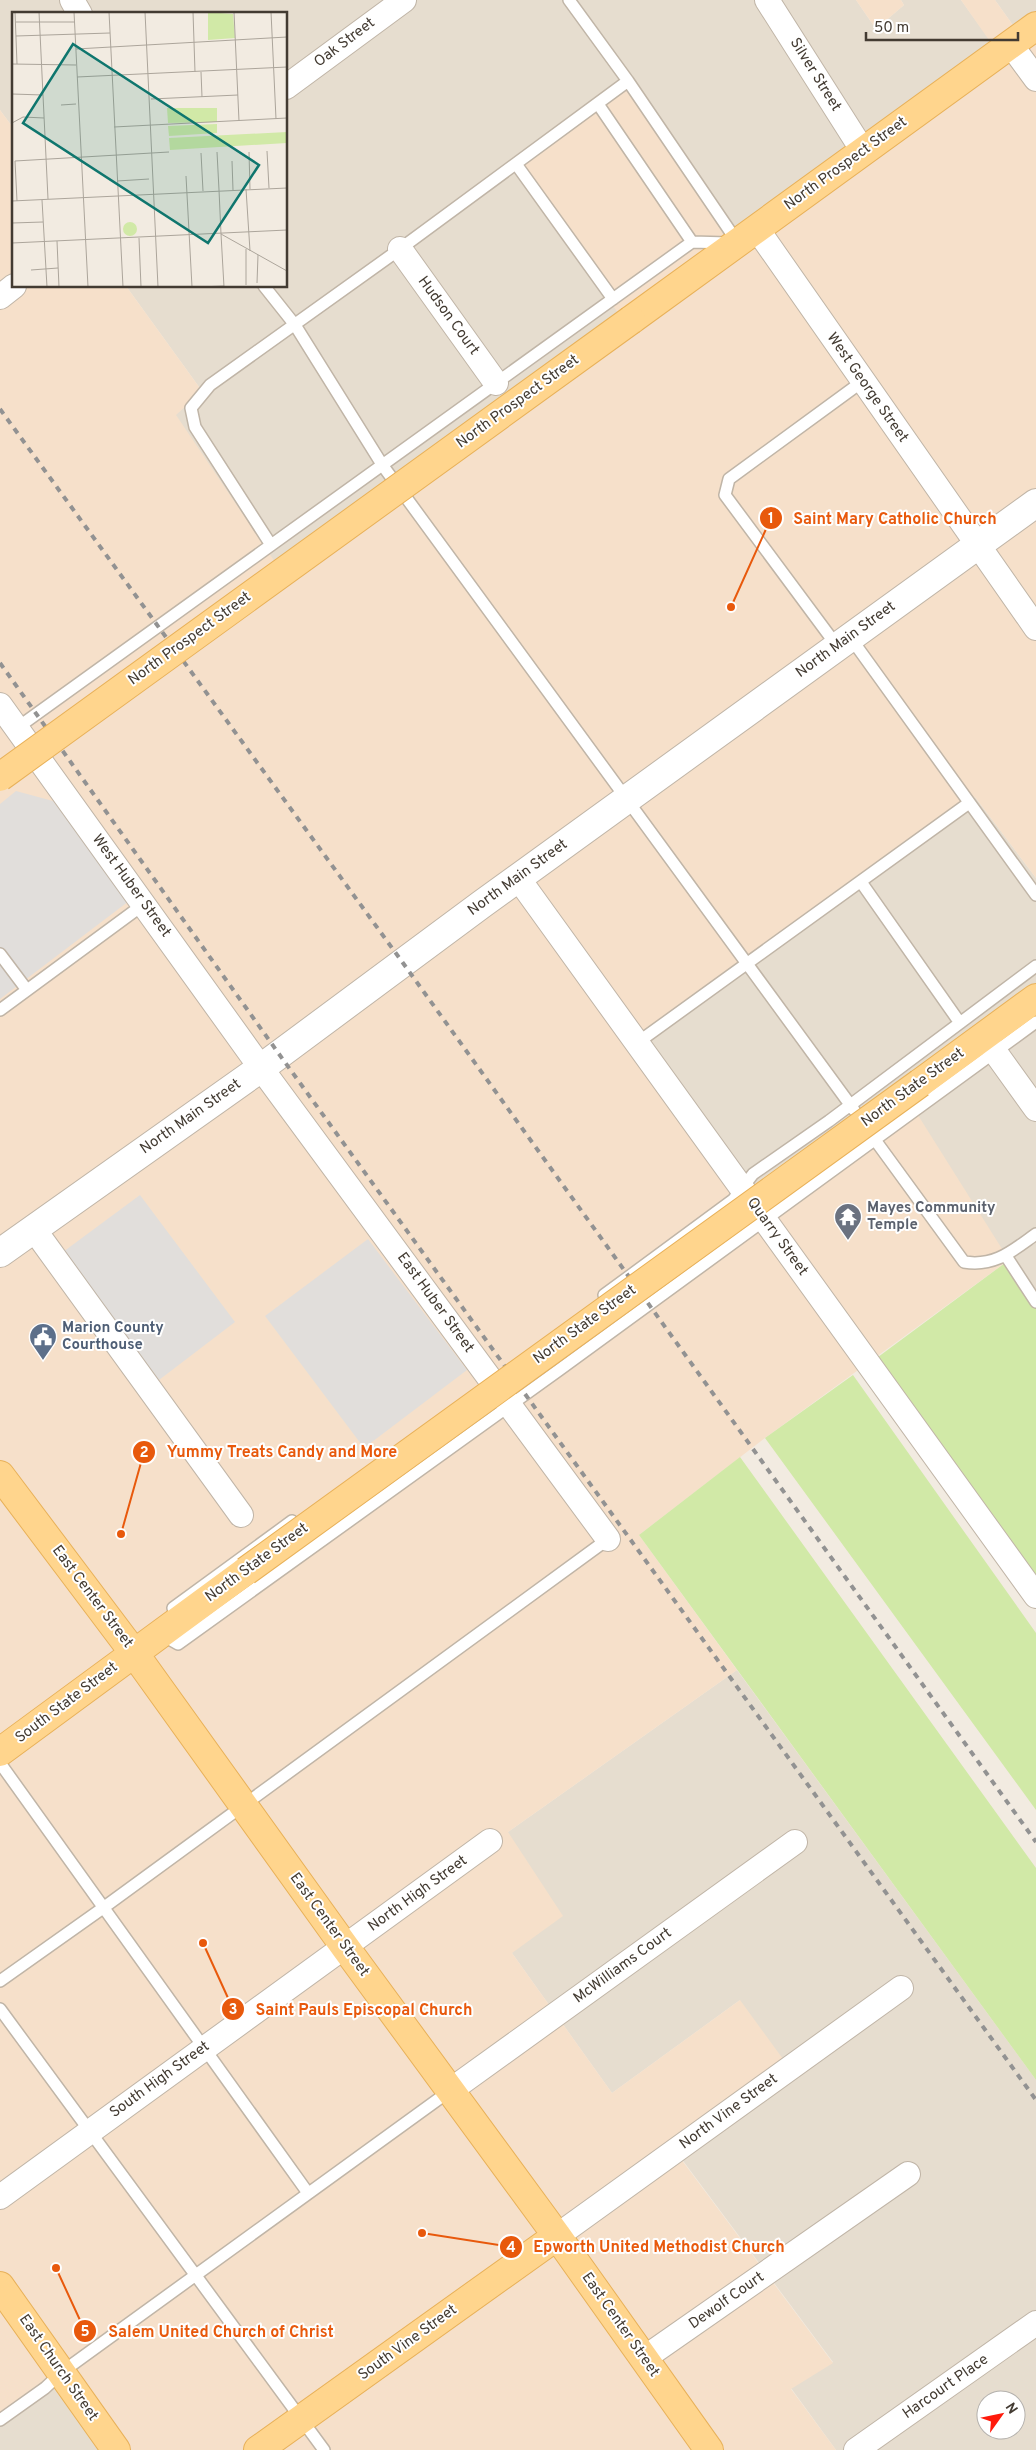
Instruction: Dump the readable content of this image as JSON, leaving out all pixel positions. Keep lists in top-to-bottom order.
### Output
{
  "streets": {
    "main road": [
      "North Prospect Street",
      "North State Street",
      "East Center Street",
      "South State Street",
      "South Vine Street",
      "East Church Street"
    ],
    "street": [
      "Oak Street",
      "Silver Street",
      "Hudson Court",
      "West George Street",
      "North Main Street",
      "West Huber Street",
      "Quarry Street",
      "East Huber Street",
      "North High Street",
      "McWilliams Court",
      "South High Street",
      "North Vine Street",
      "Dewolf Court",
      "Harcourt Place"
    ]
  },
  "crossings": [
    ["Silver Street", "North Prospect Street"],
    ["North Prospect Street", "West George Street"],
    ["West George Street", "North Main Street"],
    ["North Main Street", "West Huber Street"],
    ["North Main Street", "Quarry Street"],
    ["North Main Street", "East Huber Street"],
    ["West Huber Street", "East Huber Street"],
    ["North State Street", "East Center Street"],
    ["North State Street", "South State Street"],
    ["East Center Street", "South State Street"],
    ["East Center Street", "North High Street"],
    ["East Center Street", "McWilliams Court"],
    ["East Center Street", "South High Street"],
    ["East Center Street", "North Vine Street"],
    ["East Center Street", "Dewolf Court"],
    ["East Center Street", "South Vine Street"],
    ["North High Street", "South High Street"],
    ["North Vine Street", "South Vine Street"]
  ],
  "places": {
    "other": [
      "Saint Mary Catholic Church",
      "Yummy Treats Candy and More",
      "Saint Pauls Episcopal Church",
      "Epworth United Methodist Church",
      "Salem United Church of Christ"
    ],
    "temple": ["Mayes Community Temple"],
    "public building": ["Marion County Courthouse"]
  },
  "scale_bar": "50 m",
  "north": "top right"
}
